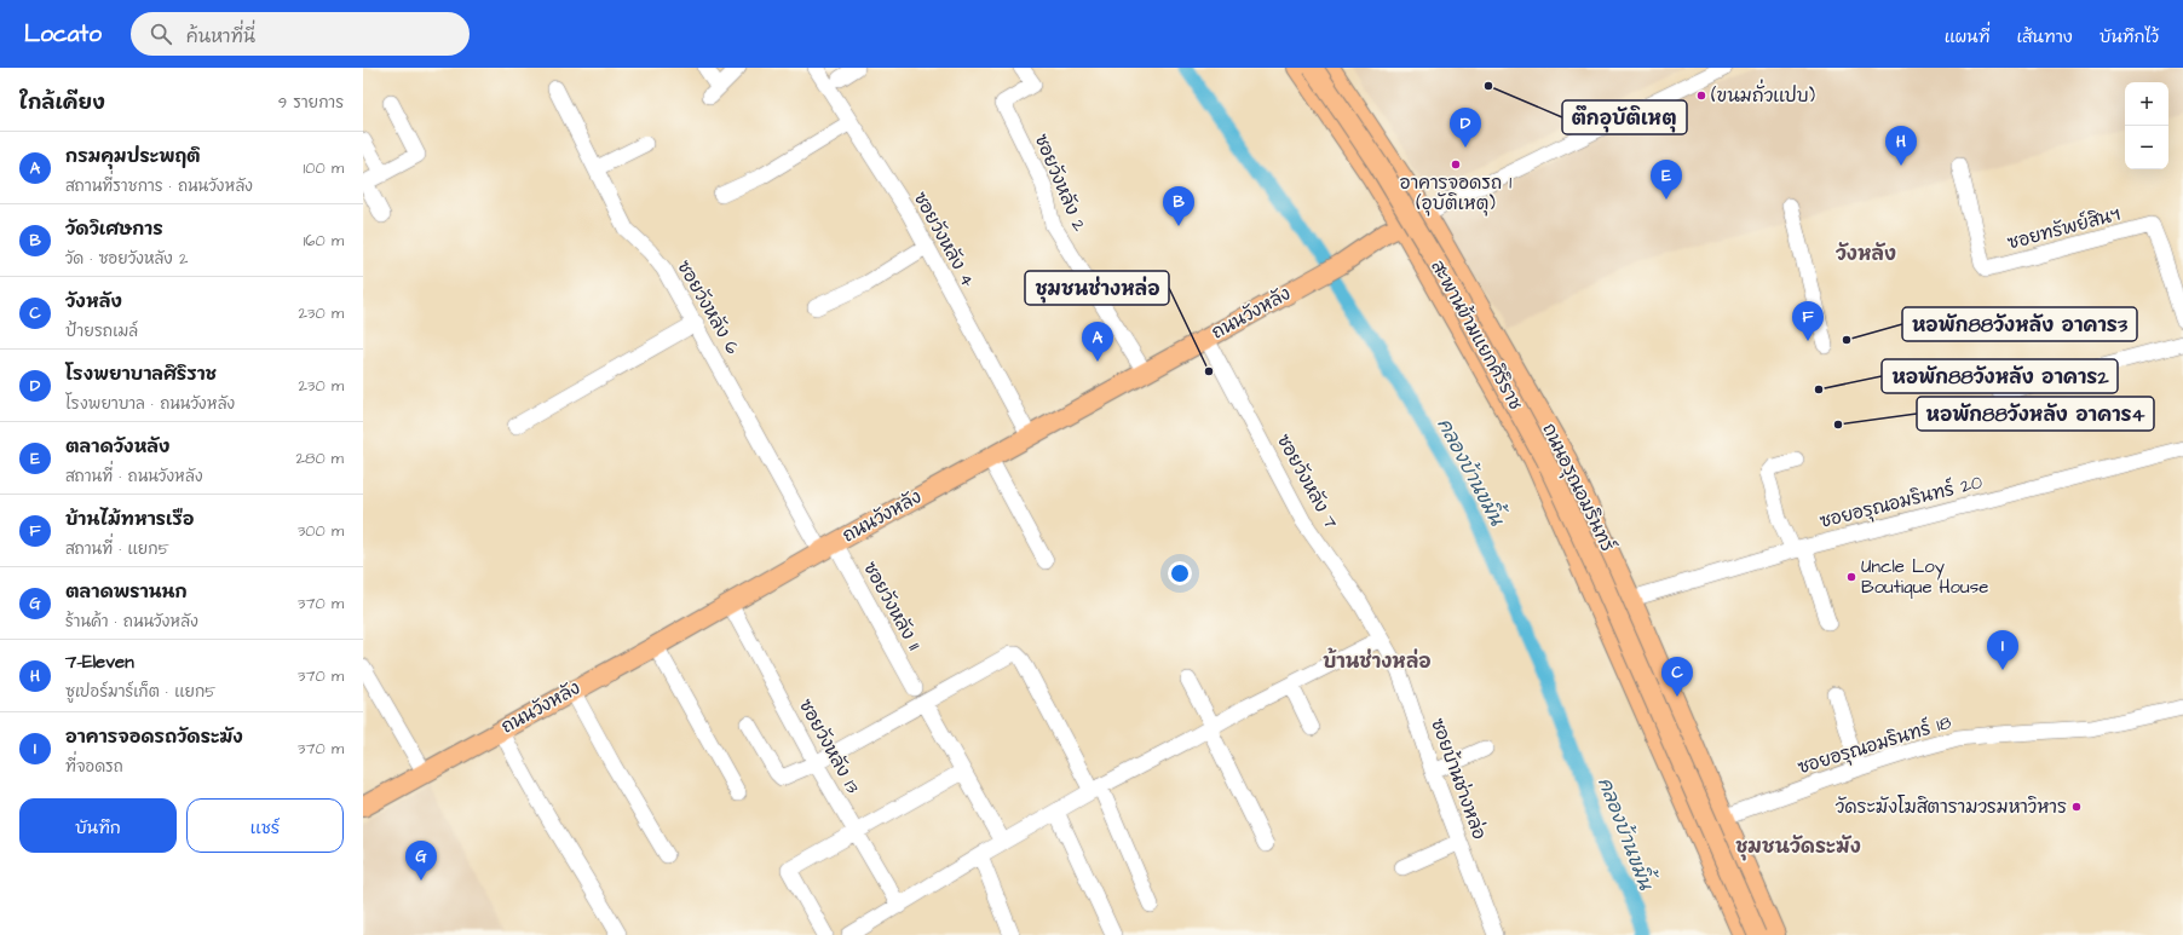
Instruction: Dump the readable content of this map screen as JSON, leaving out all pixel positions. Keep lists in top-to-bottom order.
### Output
{
  "streets": {
    "main road": ["ถนนวังหลัง", "สะพานข้ามแยกศิริราช", "ถนนอรุณอมรินทร์"],
    "street": [
      "ซอยวังหลัง 2",
      "ซอยทรัพย์สินฯ",
      "ซอยวังหลัง 4",
      "ซอยวังหลัง 6",
      "ซอยวังหลัง 7",
      "ซอยอรุณอมรินทร์ 20",
      "ซอยวังหลัง 11",
      "ซอยอรุณอมรินทร์ 18",
      "ซอยวังหลัง 13",
      "ซอยบ้านช่างหล่อ"
    ]
  },
  "crossings": [
    ["ซอยวังหลัง 2", "ถนนวังหลัง"],
    ["ซอยวังหลัง 4", "ถนนวังหลัง"],
    ["ซอยวังหลัง 6", "ถนนวังหลัง"],
    ["ซอยวังหลัง 6", "ซอยวังหลัง 11"],
    ["ถนนวังหลัง", "ซอยวังหลัง 7"],
    ["ถนนวังหลัง", "ถนนอรุณอมรินทร์"],
    ["ถนนวังหลัง", "ซอยวังหลัง 11"],
    ["ถนนวังหลัง", "ซอยวังหลัง 13"],
    ["ซอยวังหลัง 7", "ซอยบ้านช่างหล่อ"],
    ["ถนนอรุณอมรินทร์", "ซอยอรุณอมรินทร์ 20"],
    ["ถนนอรุณอมรินทร์", "ซอยอรุณอมรินทร์ 18"]
  ],
  "districts": ["วังหลัง", "บ้านช่างหล่อ", "ชุมชนวัดระฆัง"],
  "water": ["คลองบ้านขมิ้น"],
  "places": [
    "ตึกอุบัติเหตุ",
    "(ขนมถั่วแปบ)",
    "อาคารจอดรถ 1 (อุบัติเหตุ)",
    "หอพัก88วังหลัง อาคาร3",
    "ชุมชนช่างหล่อ",
    "หอพัก88วังหลัง อาคาร2",
    "หอพัก88วังหลัง อาคาร4",
    "Uncle Loy Boutique House",
    "วัดระฆังโฆสิตารามวรมหาวิหาร"
  ],
  "page": {
    "header": "Locato",
    "search": "ค้นหาที่นี่",
    "nav": ["แผนที่", "เส้นทาง", "บันทึกไว้"],
    "heading": ["ใกล้เคียง", "9 รายการ"],
    "map_buttons": ["+", "−"],
    "pins": [
      "D",
      "H",
      "E",
      "B",
      "F",
      "A",
      "I",
      "C",
      "G"
    ],
    "list": [
      {
        "mark": "A",
        "name": "กรมคุมประพฤติ",
        "note": "สถานที่ราชการ · ถนนวังหลัง",
        "value": "100 m"
      },
      {
        "mark": "B",
        "name": "วัดวิเศษการ",
        "note": "วัด · ซอยวังหลัง 2",
        "value": "160 m"
      },
      {
        "mark": "C",
        "name": "วังหลัง",
        "note": "ป้ายรถเมล์",
        "value": "230 m"
      },
      {
        "mark": "D",
        "name": "โรงพยาบาลศิริราช",
        "note": "โรงพยาบาล · ถนนวังหลัง",
        "value": "230 m"
      },
      {
        "mark": "E",
        "name": "ตลาดวังหลัง",
        "note": "สถานที่ · ถนนวังหลัง",
        "value": "280 m"
      },
      {
        "mark": "F",
        "name": "บ้านไม้ทหารเรือ",
        "note": "สถานที่ · แยก5",
        "value": "300 m"
      },
      {
        "mark": "G",
        "name": "ตลาดพรานนก",
        "note": "ร้านค้า · ถนนวังหลัง",
        "value": "370 m"
      },
      {
        "mark": "H",
        "name": "7-Eleven",
        "note": "ซูเปอร์มาร์เก็ต · แยก5",
        "value": "370 m"
      },
      {
        "mark": "I",
        "name": "อาคารจอดรถวัดระฆัง",
        "note": "ที่จอดรถ",
        "value": "370 m"
      }
    ],
    "buttons": ["บันทึก", "แชร์"]
  }
}
